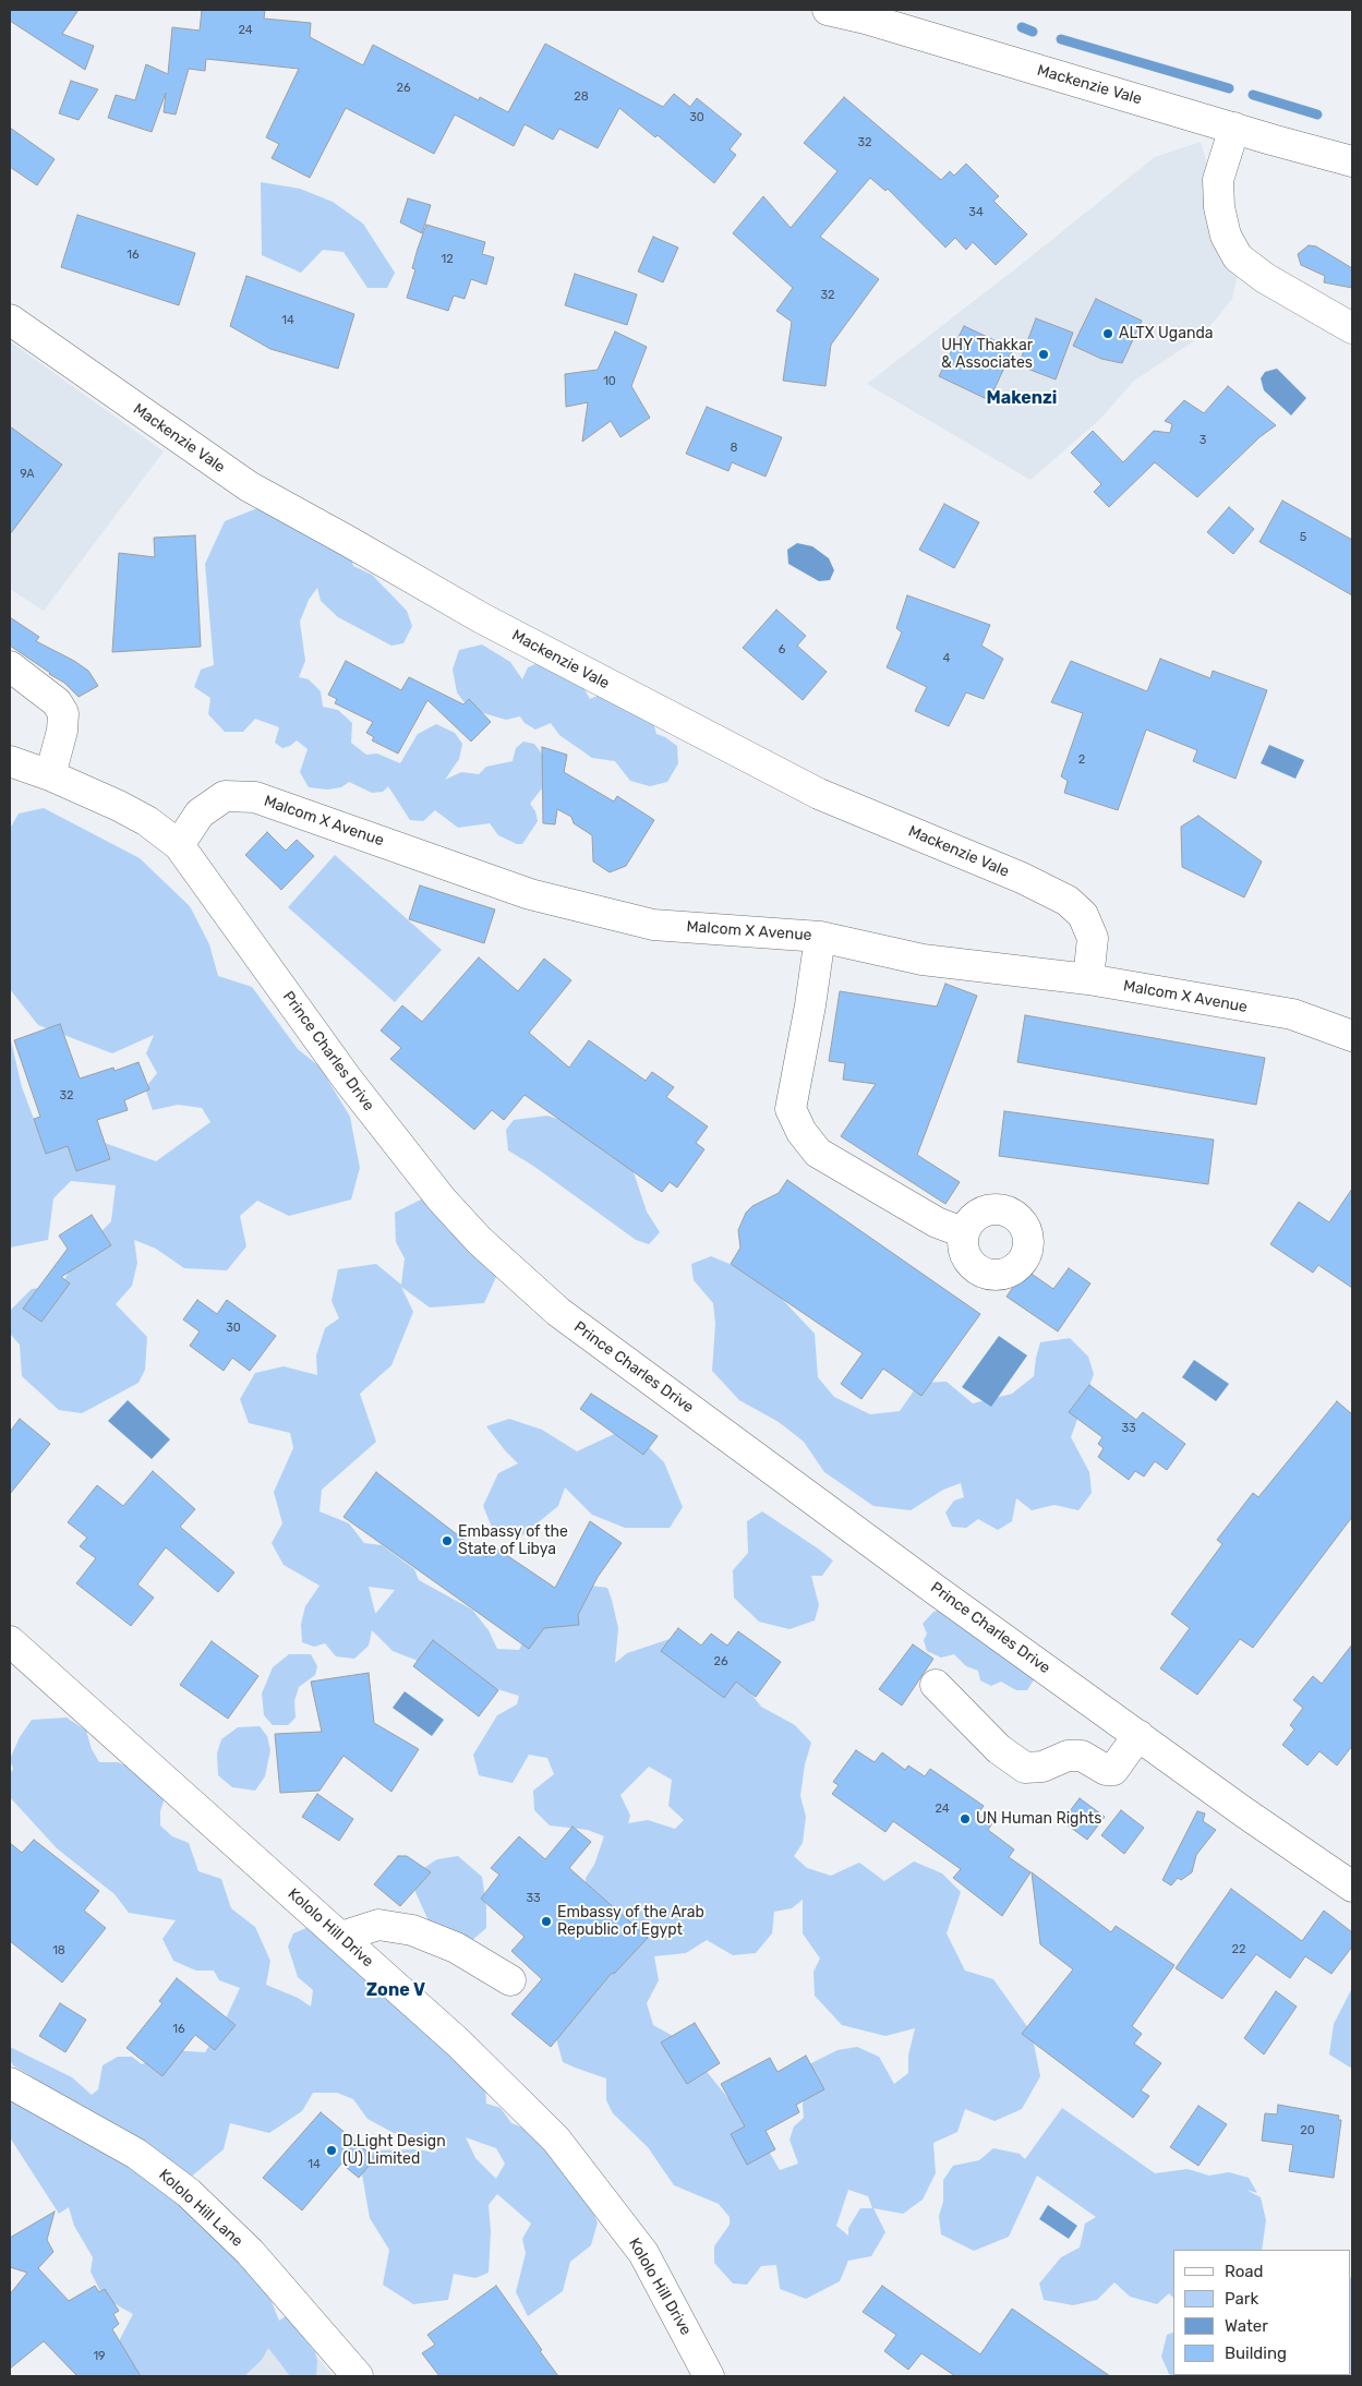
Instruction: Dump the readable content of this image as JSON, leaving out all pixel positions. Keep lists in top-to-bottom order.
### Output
{
  "streets": {
    "street": [
      "Mackenzie Vale",
      "Malcom X Avenue",
      "Prince Charles Drive",
      "Kololo Hill Drive",
      "Kololo Hill Lane"
    ]
  },
  "crossings": [
    ["Mackenzie Vale", "Malcom X Avenue"],
    ["Malcom X Avenue", "Prince Charles Drive"]
  ],
  "districts": ["Makenzi", "Zone V"],
  "places": [
    "ALTX Uganda",
    "UHY Thakkar & Associates",
    "Embassy of the State of Libya",
    "UN Human Rights",
    "Embassy of the Arab Republic of Egypt",
    "D.Light Design (U) Limited"
  ],
  "house_numbers": [
    "24",
    "26",
    "28",
    "30",
    "32",
    "34",
    "16",
    "12",
    "32",
    "14",
    "10",
    "3",
    "8",
    "9A",
    "5",
    "6",
    "4",
    "2",
    "32",
    "30",
    "33",
    "26",
    "24",
    "33",
    "22",
    "18",
    "16",
    "20",
    "14",
    "19"
  ],
  "legend": [
    "Road",
    "Park",
    "Water",
    "Building"
  ]
}
